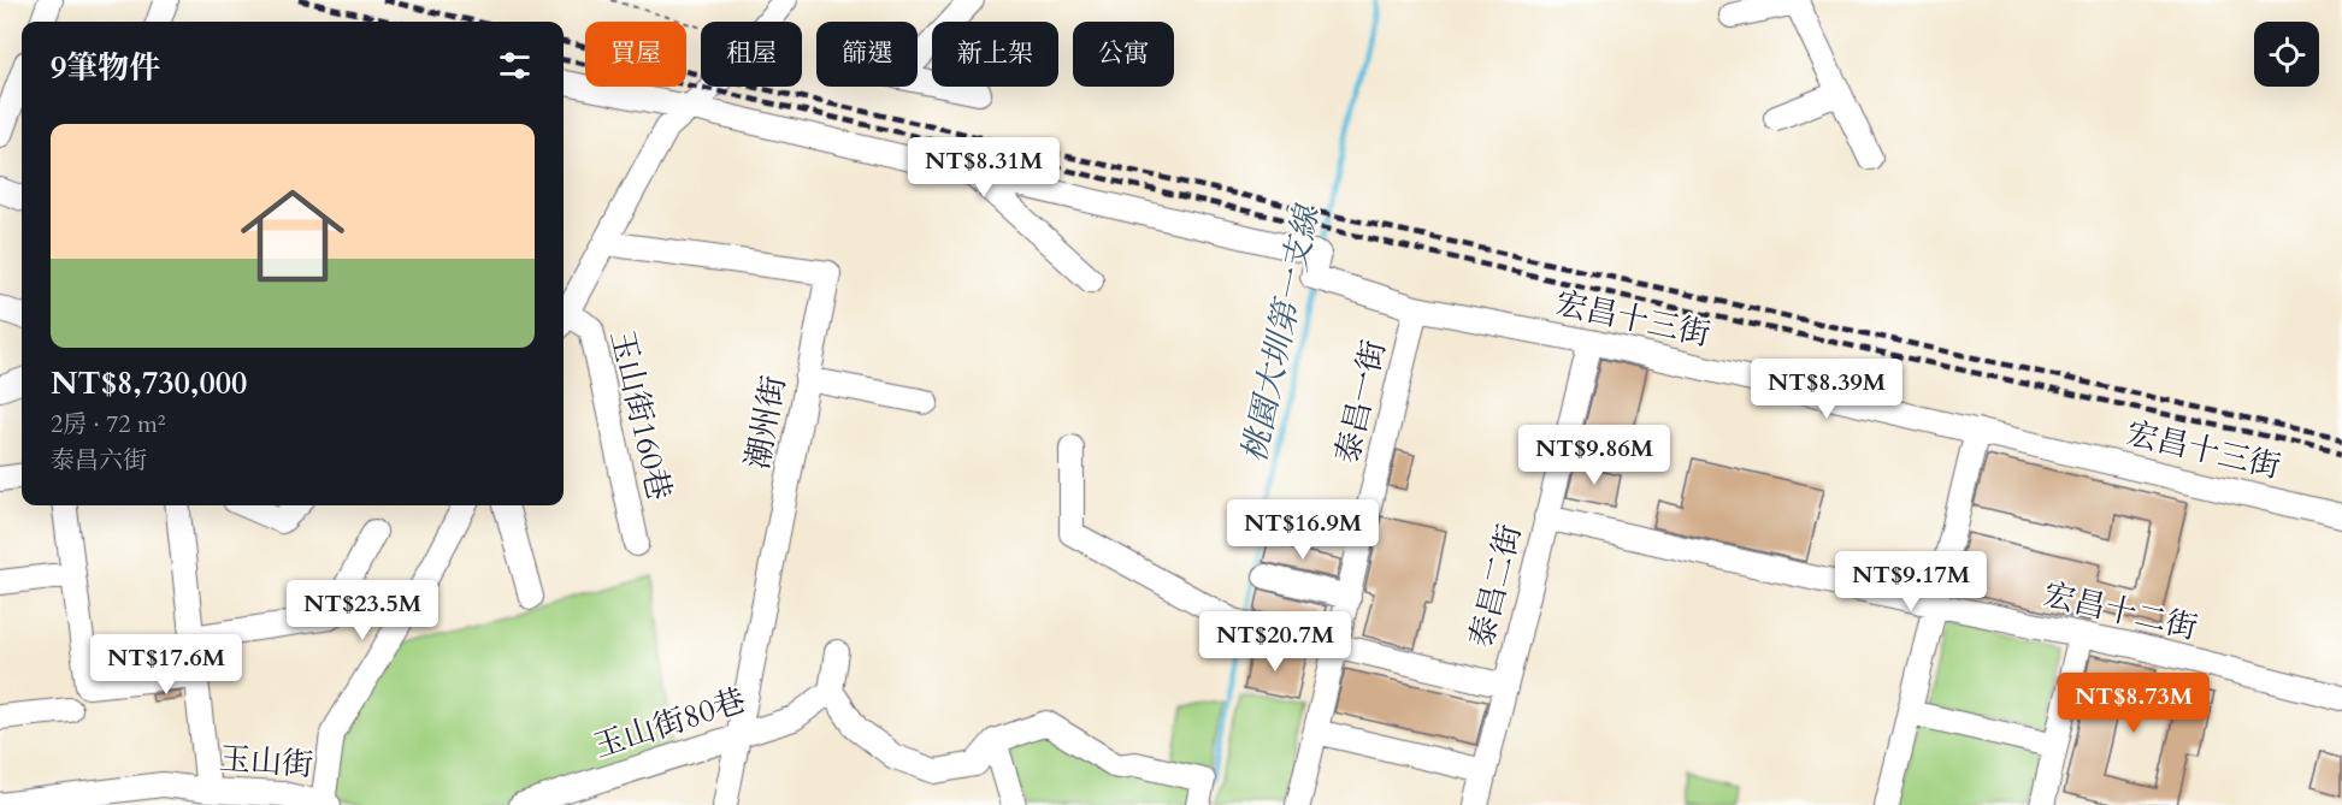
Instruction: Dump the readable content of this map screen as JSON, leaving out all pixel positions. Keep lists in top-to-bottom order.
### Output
{
  "streets": {
    "street": [
      "宏昌十三街",
      "泰昌一街",
      "玉山街160巷",
      "潮州街",
      "泰昌二街",
      "宏昌十二街",
      "玉山街80巷",
      "玉山街"
    ]
  },
  "crossings": [
    ["宏昌十三街", "泰昌一街"],
    ["宏昌十三街", "泰昌二街"],
    ["潮州街", "玉山街80巷"],
    ["泰昌二街", "宏昌十二街"]
  ],
  "water": ["桃園大圳第一支線"],
  "page": {
    "chip": [
      "買屋",
      "租屋",
      "篩選",
      "新上架",
      "公寓"
    ],
    "heading": "9筆物件",
    "list": [
      {
        "name": "NT$8,730,000",
        "note": "2房 · 72 m² · 泰昌六街"
      }
    ],
    "price": [
      "NT$8.31M",
      "NT$8.39M",
      "NT$9.86M",
      "NT$16.9M",
      "NT$9.17M",
      "NT$23.5M",
      "NT$20.7M",
      "NT$17.6M",
      "NT$8.73M"
    ]
  }
}
